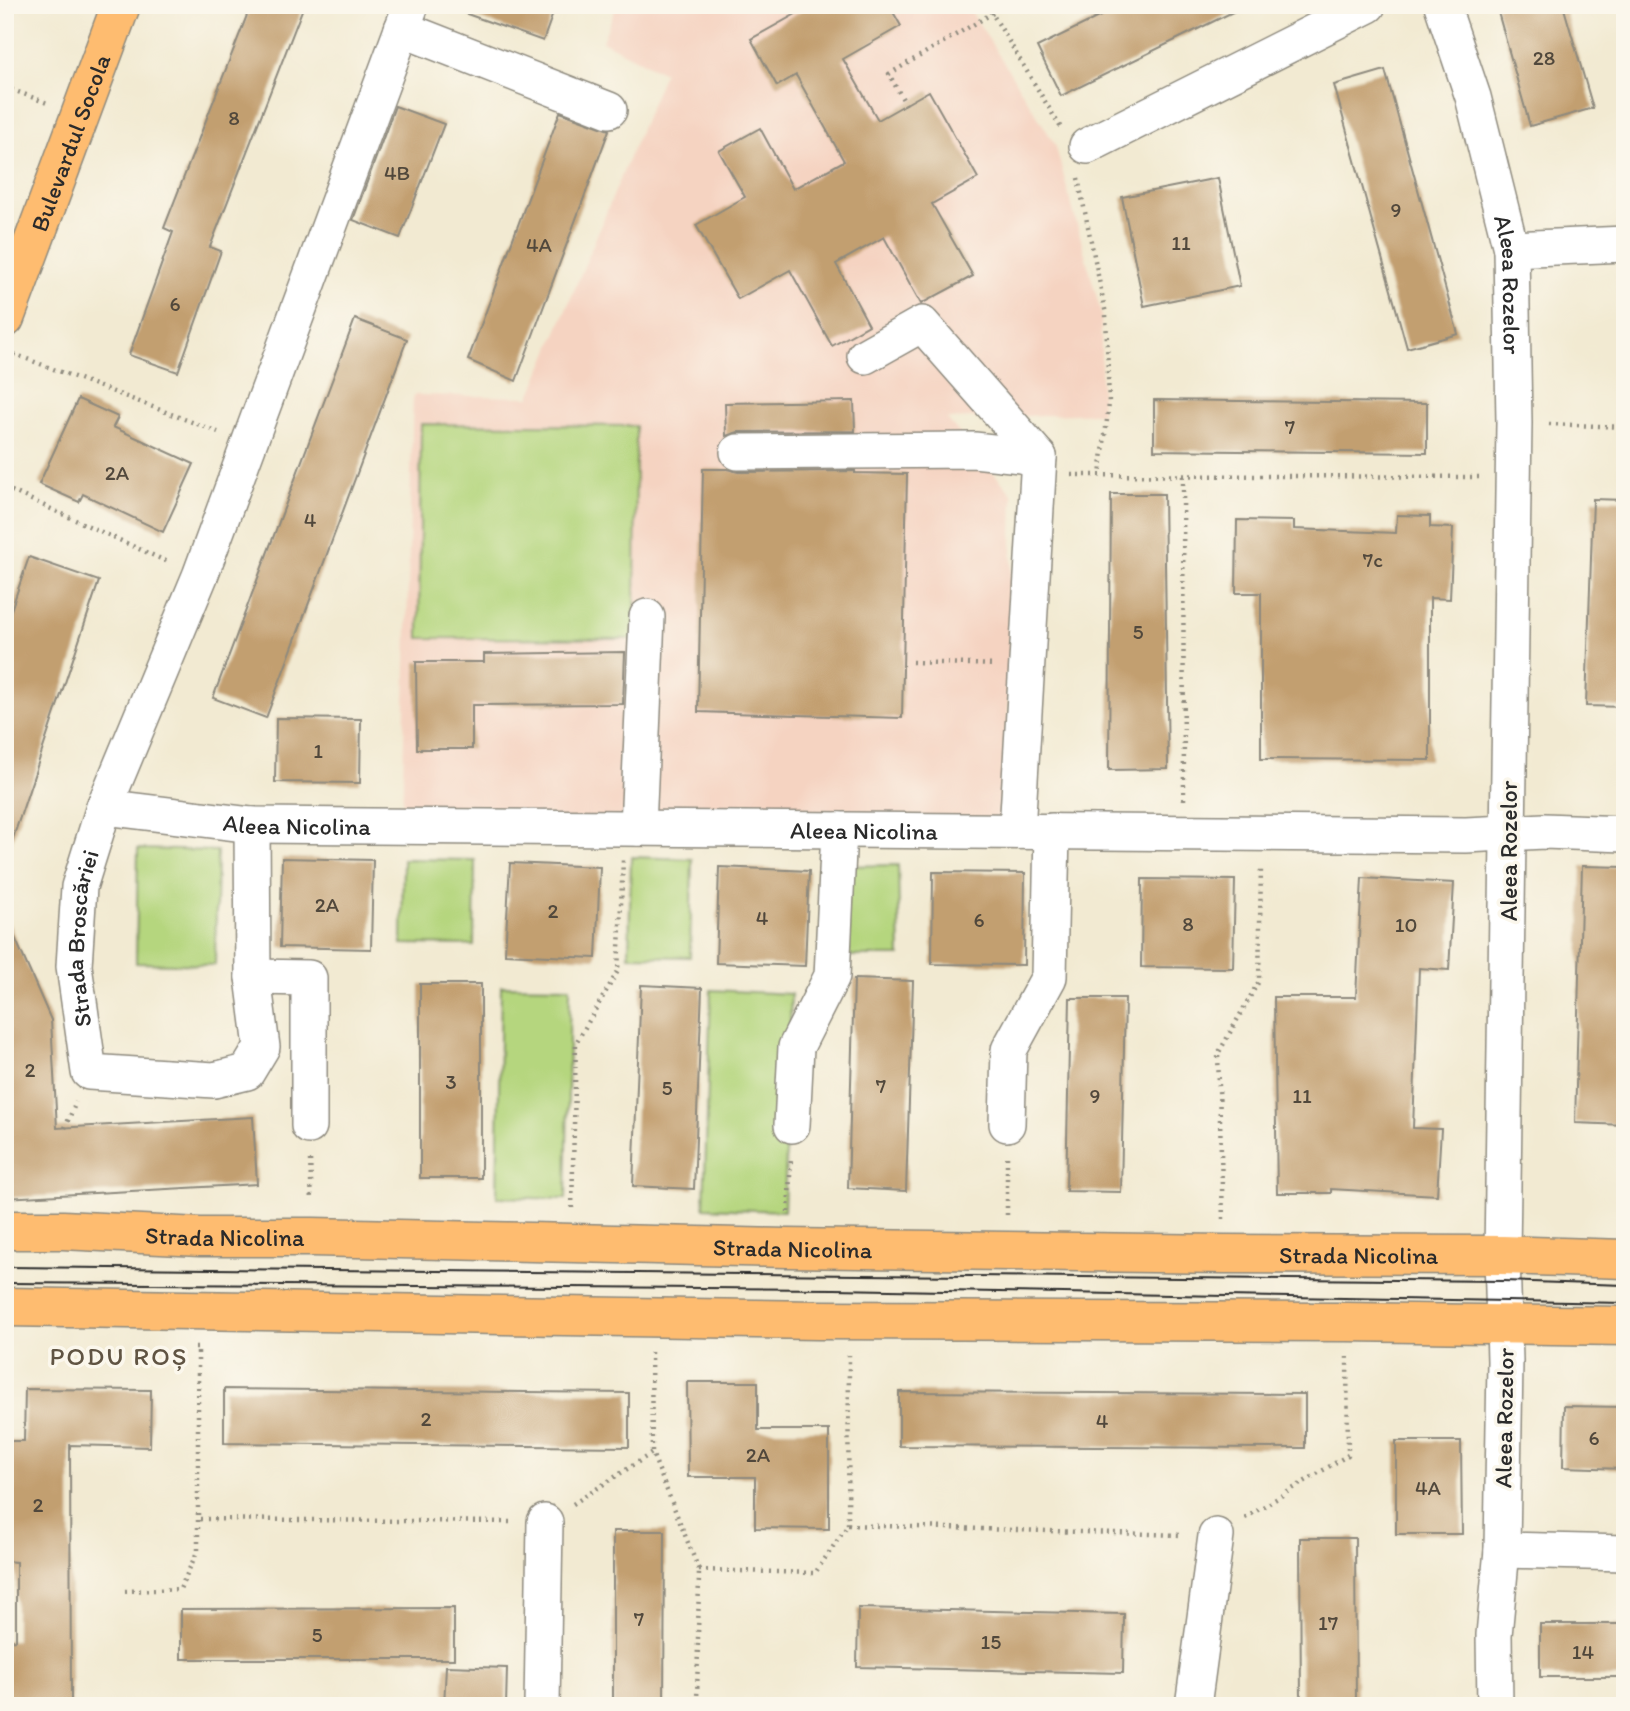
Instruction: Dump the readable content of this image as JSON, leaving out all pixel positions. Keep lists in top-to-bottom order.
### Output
{
  "streets": {
    "main road": ["Bulevardul Socola", "Strada Nicolina"],
    "street": ["Aleea Rozelor", "Aleea Nicolina", "Strada Broscăriei"]
  },
  "crossings": [
    ["Aleea Rozelor", "Aleea Nicolina"],
    ["Aleea Rozelor", "Strada Nicolina"],
    ["Aleea Nicolina", "Strada Broscăriei"]
  ],
  "districts": ["PODU ROȘ"],
  "house_numbers": [
    "28",
    "8",
    "4B",
    "9",
    "11",
    "4A",
    "6",
    "7",
    "2A",
    "4",
    "7c",
    "5",
    "1",
    "2A",
    "2",
    "4",
    "6",
    "8",
    "10",
    "2",
    "3",
    "7",
    "5",
    "9",
    "11",
    "2",
    "4",
    "6",
    "2A",
    "4A",
    "2",
    "7",
    "17",
    "5",
    "15",
    "14"
  ]
}
